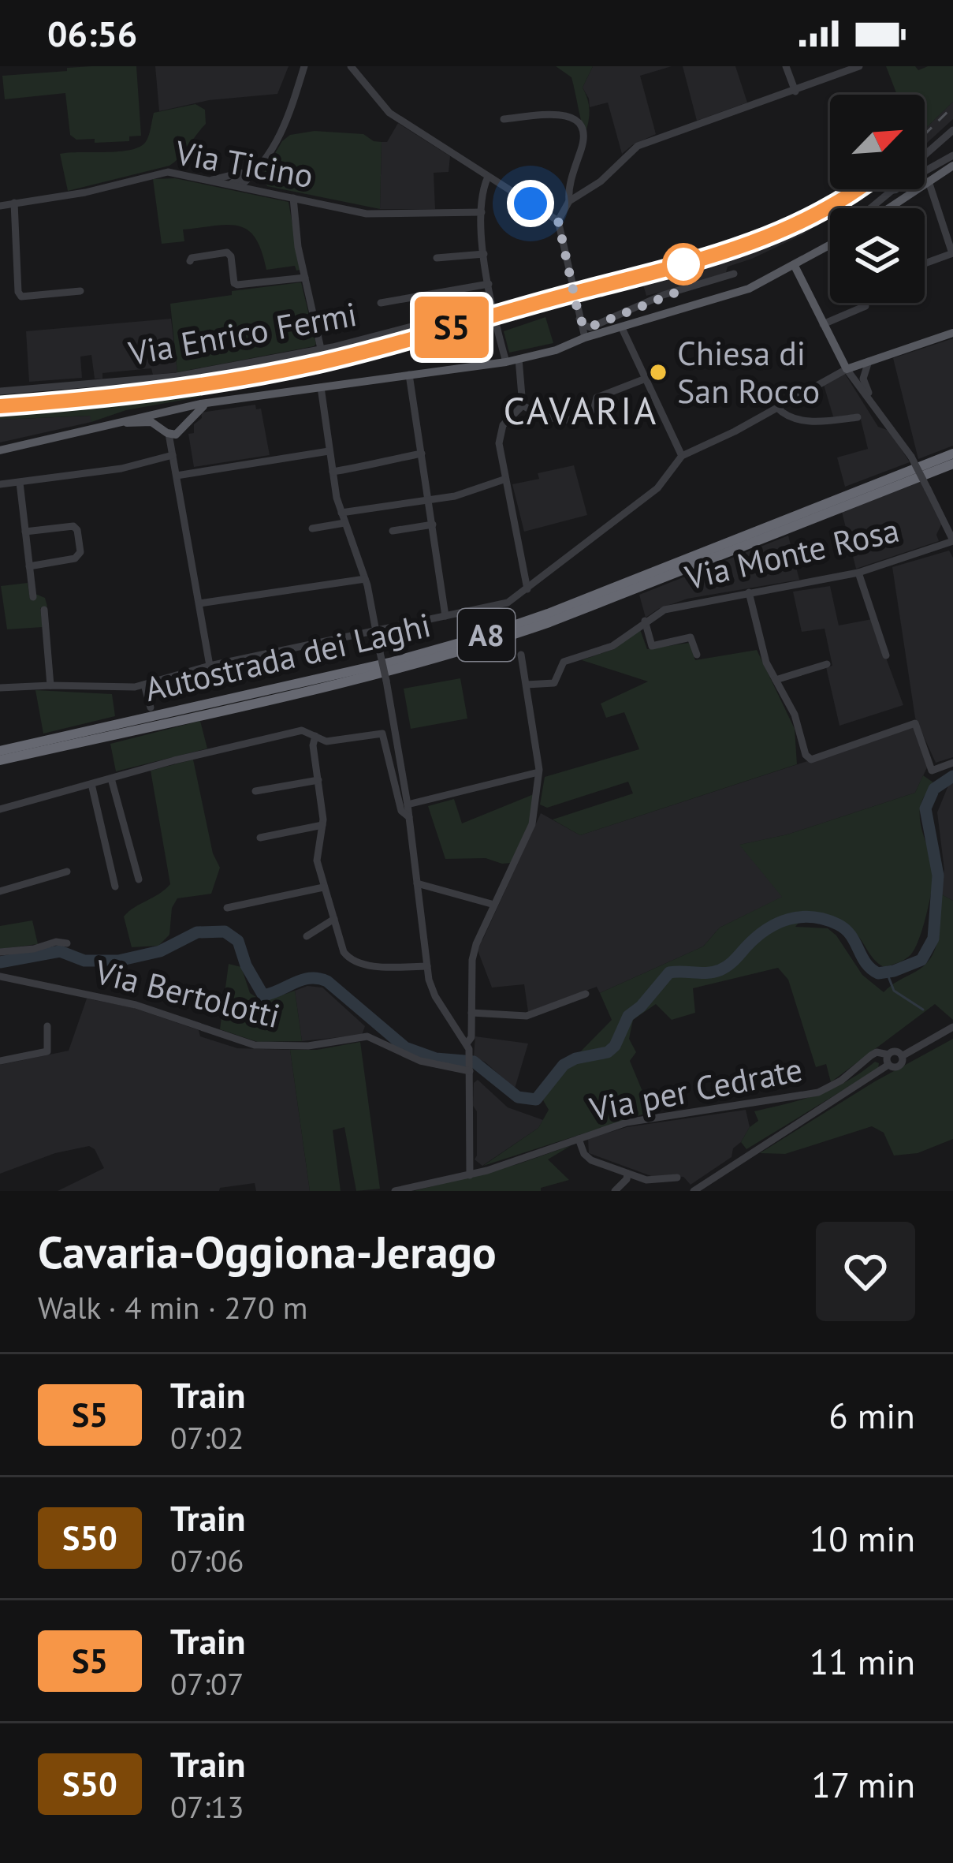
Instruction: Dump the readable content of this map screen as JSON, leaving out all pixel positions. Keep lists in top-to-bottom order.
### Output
{
  "streets": {
    "highway": ["A8", "Autostrada dei Laghi"],
    "street": [
      "Via Ticino",
      "Via Enrico Fermi",
      "Via Monte Rosa",
      "Via Bertolotti",
      "Via per Cedrate"
    ]
  },
  "districts": ["CAVARIA"],
  "places": ["Chiesa di San Rocco"],
  "north": "top right",
  "page": {
    "status": "06:56",
    "on_map": "S5",
    "heading": ["Cavaria-Oggiona-Jerago", "Walk · 4 min · 270 m"],
    "list": [
      {
        "mark": "S5",
        "name": "Train",
        "note": "07:02",
        "value": "6 min"
      },
      {
        "mark": "S50",
        "name": "Train",
        "note": "07:06",
        "value": "10 min"
      },
      {
        "mark": "S5",
        "name": "Train",
        "note": "07:07",
        "value": "11 min"
      },
      {
        "mark": "S50",
        "name": "Train",
        "note": "07:13",
        "value": "17 min"
      }
    ]
  }
}
